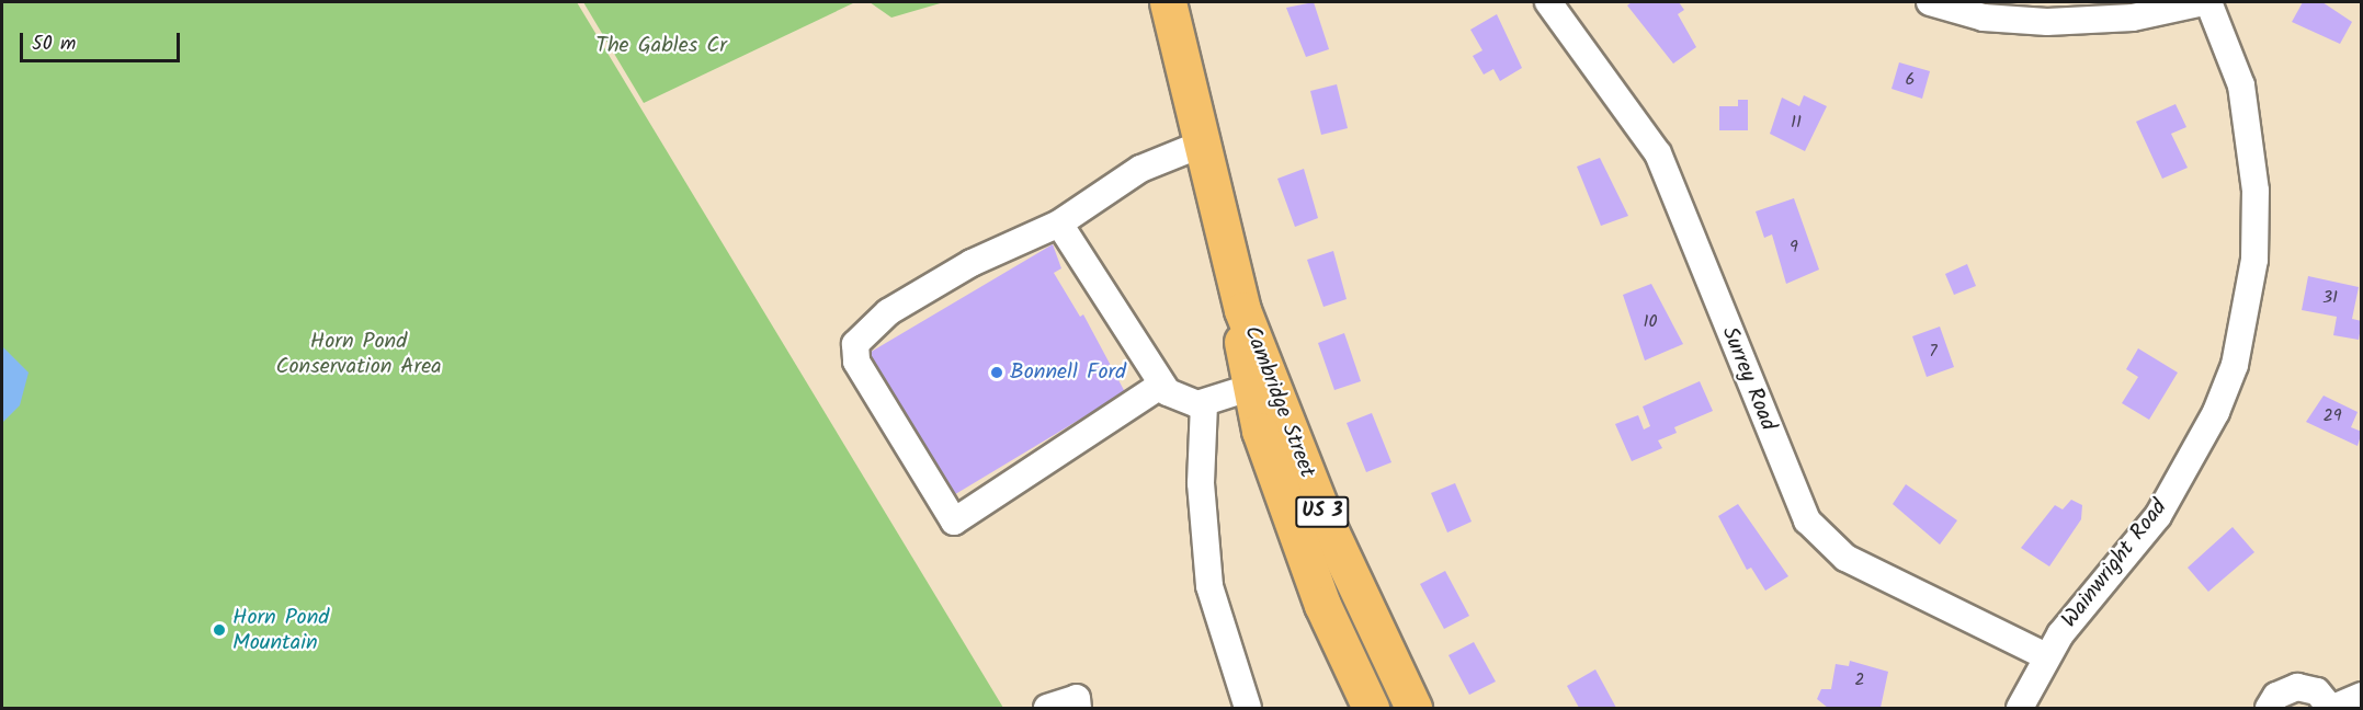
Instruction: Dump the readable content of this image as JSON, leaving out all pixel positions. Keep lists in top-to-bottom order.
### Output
{
  "streets": {
    "highway": ["Cambridge Street", "US 3"],
    "street": ["Surrey Road", "Wainwright Road"]
  },
  "crossings": [
    ["Surrey Road", "Wainwright Road"]
  ],
  "parks": ["The Gables Cr", "Horn Pond Conservation Area"],
  "places": ["Bonnell Ford", "Horn Pond Mountain"],
  "house_numbers": [
    "6",
    "11",
    "9",
    "31",
    "10",
    "7",
    "29",
    "2"
  ],
  "scale_bar": "50 m"
}
